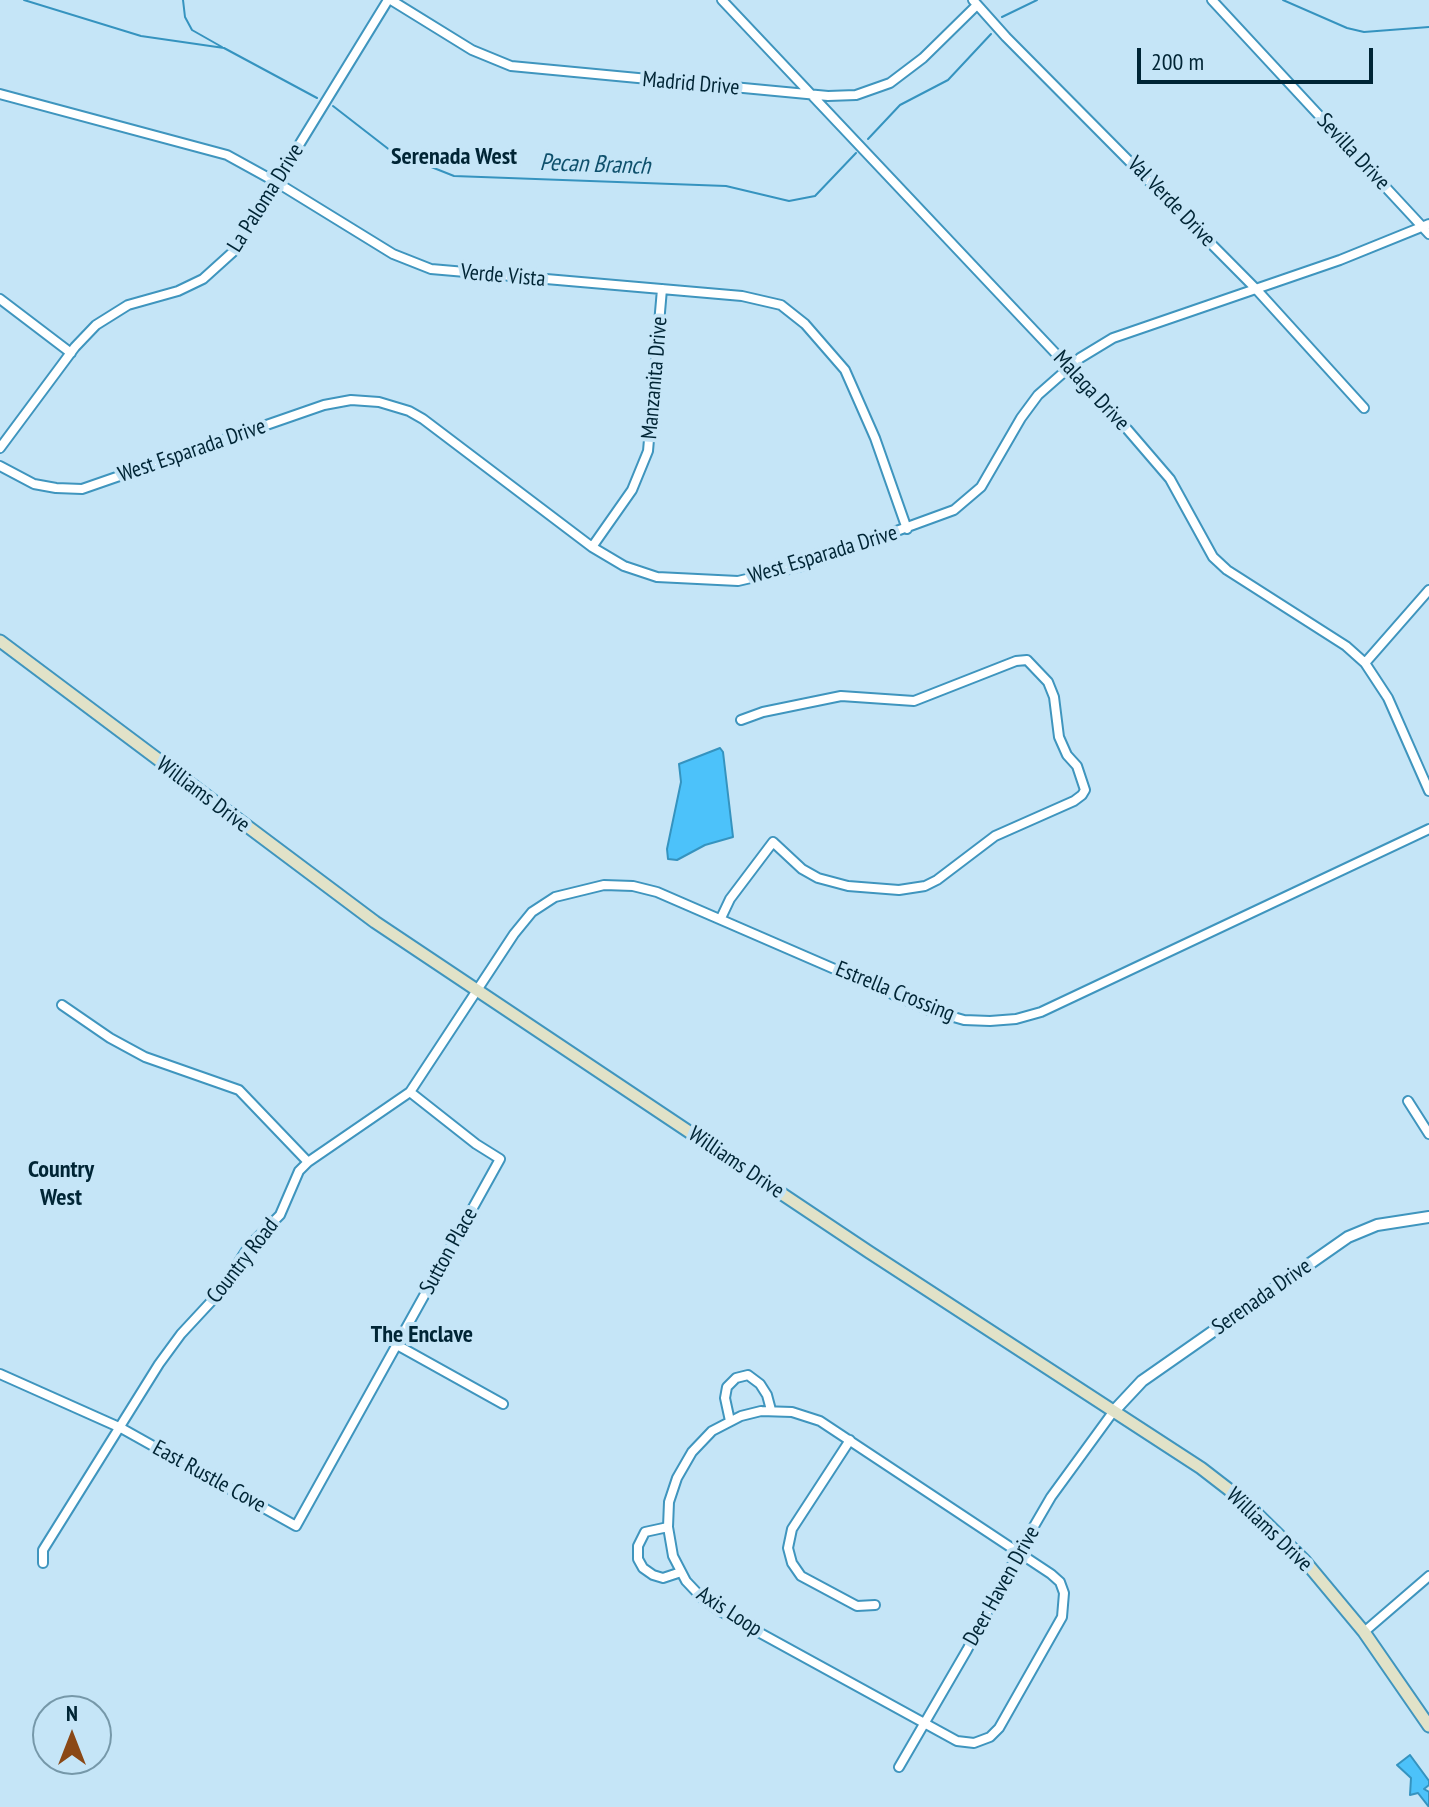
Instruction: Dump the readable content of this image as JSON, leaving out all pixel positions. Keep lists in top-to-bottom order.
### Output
{
  "streets": {
    "main road": ["Williams Drive"],
    "street": [
      "Madrid Drive",
      "Sevilla Drive",
      "La Paloma Drive",
      "Val Verde Drive",
      "Verde Vista",
      "Manzanita Drive",
      "Malaga Drive",
      "West Esparada Drive",
      "Estrella Crossing",
      "Sutton Place",
      "Country Road",
      "Serenada Drive",
      "East Rustle Cove",
      "Deer Haven Drive",
      "Axis Loop"
    ]
  },
  "crossings": [
    ["Madrid Drive", "La Paloma Drive"],
    ["Madrid Drive", "Val Verde Drive"],
    ["Madrid Drive", "Malaga Drive"],
    ["Sevilla Drive", "West Esparada Drive"],
    ["La Paloma Drive", "Verde Vista"],
    ["Val Verde Drive", "West Esparada Drive"],
    ["Verde Vista", "Manzanita Drive"],
    ["Verde Vista", "West Esparada Drive"],
    ["Manzanita Drive", "West Esparada Drive"],
    ["Malaga Drive", "West Esparada Drive"],
    ["Williams Drive", "Estrella Crossing"],
    ["Williams Drive", "Country Road"],
    ["Williams Drive", "Serenada Drive"],
    ["Williams Drive", "Deer Haven Drive"],
    ["Estrella Crossing", "Country Road"],
    ["Sutton Place", "Country Road"],
    ["Sutton Place", "East Rustle Cove"],
    ["Country Road", "East Rustle Cove"],
    ["Serenada Drive", "Deer Haven Drive"],
    ["Deer Haven Drive", "Axis Loop"]
  ],
  "districts": ["Serenada West", "Country West", "The Enclave"],
  "water": ["Pecan Branch"],
  "scale_bar": "200 m",
  "north": "top"
}
